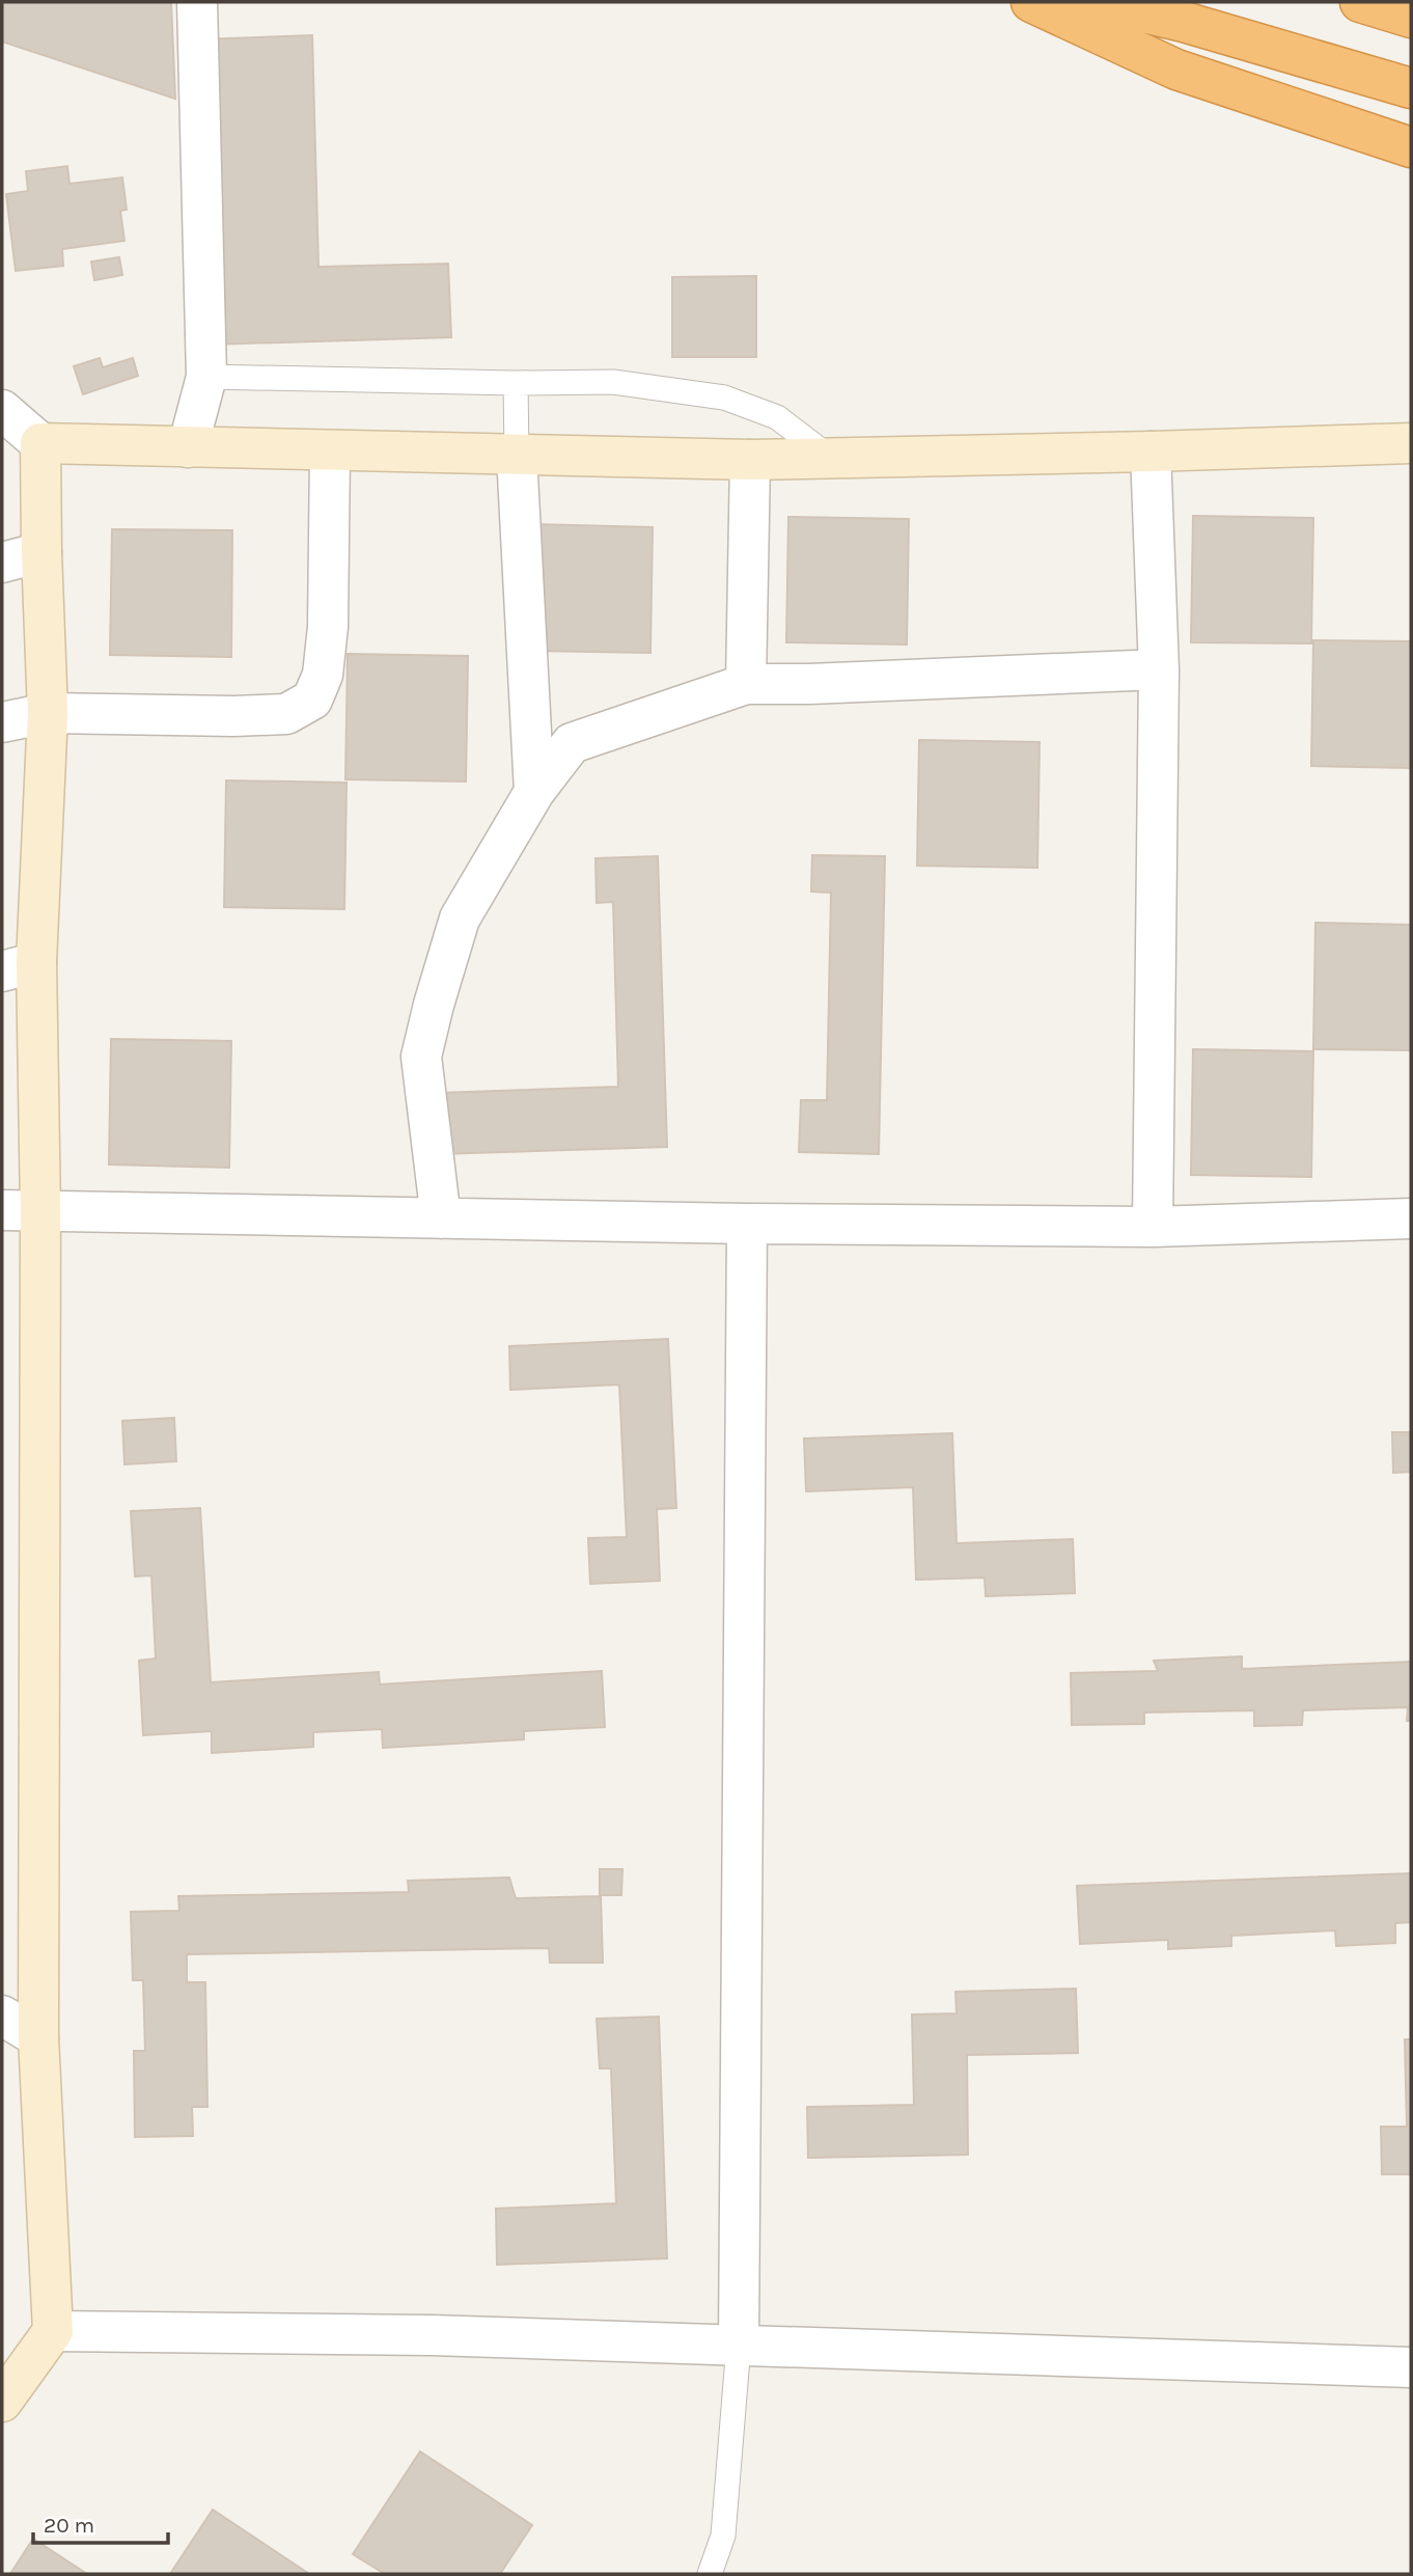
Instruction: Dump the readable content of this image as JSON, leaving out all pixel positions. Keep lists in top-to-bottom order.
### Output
{
  "scale_bar": "20 m"
}
